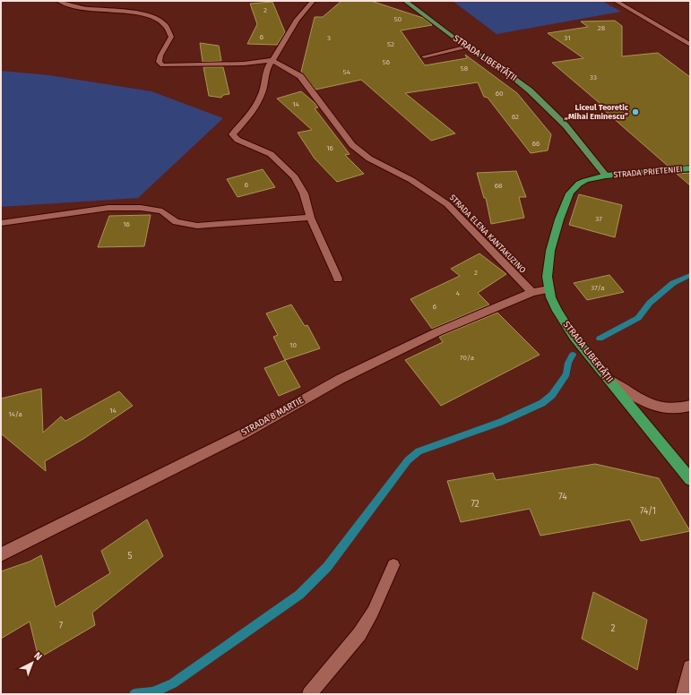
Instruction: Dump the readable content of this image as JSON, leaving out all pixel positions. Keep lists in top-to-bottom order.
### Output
{
  "streets": {
    "highway": ["STRADA LIBERTĂȚII", "STRADA PRIETENIEI"],
    "street": ["STRADA ELENA KANTAKUZINO", "STRADA 8 MARTIE"]
  },
  "crossings": [
    ["STRADA LIBERTĂȚII", "STRADA PRIETENIEI"],
    ["STRADA LIBERTĂȚII", "STRADA 8 MARTIE"],
    ["STRADA ELENA KANTAKUZINO", "STRADA 8 MARTIE"]
  ],
  "places": ["Liceul Teoretic „Mihai Eminescu”"],
  "house_numbers": [
    "2",
    "50",
    "28",
    "6",
    "3",
    "31",
    "52",
    "56",
    "58",
    "54",
    "33",
    "60",
    "14",
    "62",
    "66",
    "16",
    "6",
    "68",
    "37",
    "16",
    "2",
    "37/a",
    "4",
    "6",
    "10",
    "70/a",
    "14",
    "14/a",
    "74",
    "72",
    "74/1",
    "5",
    "7",
    "2"
  ],
  "north": "top right"
}
